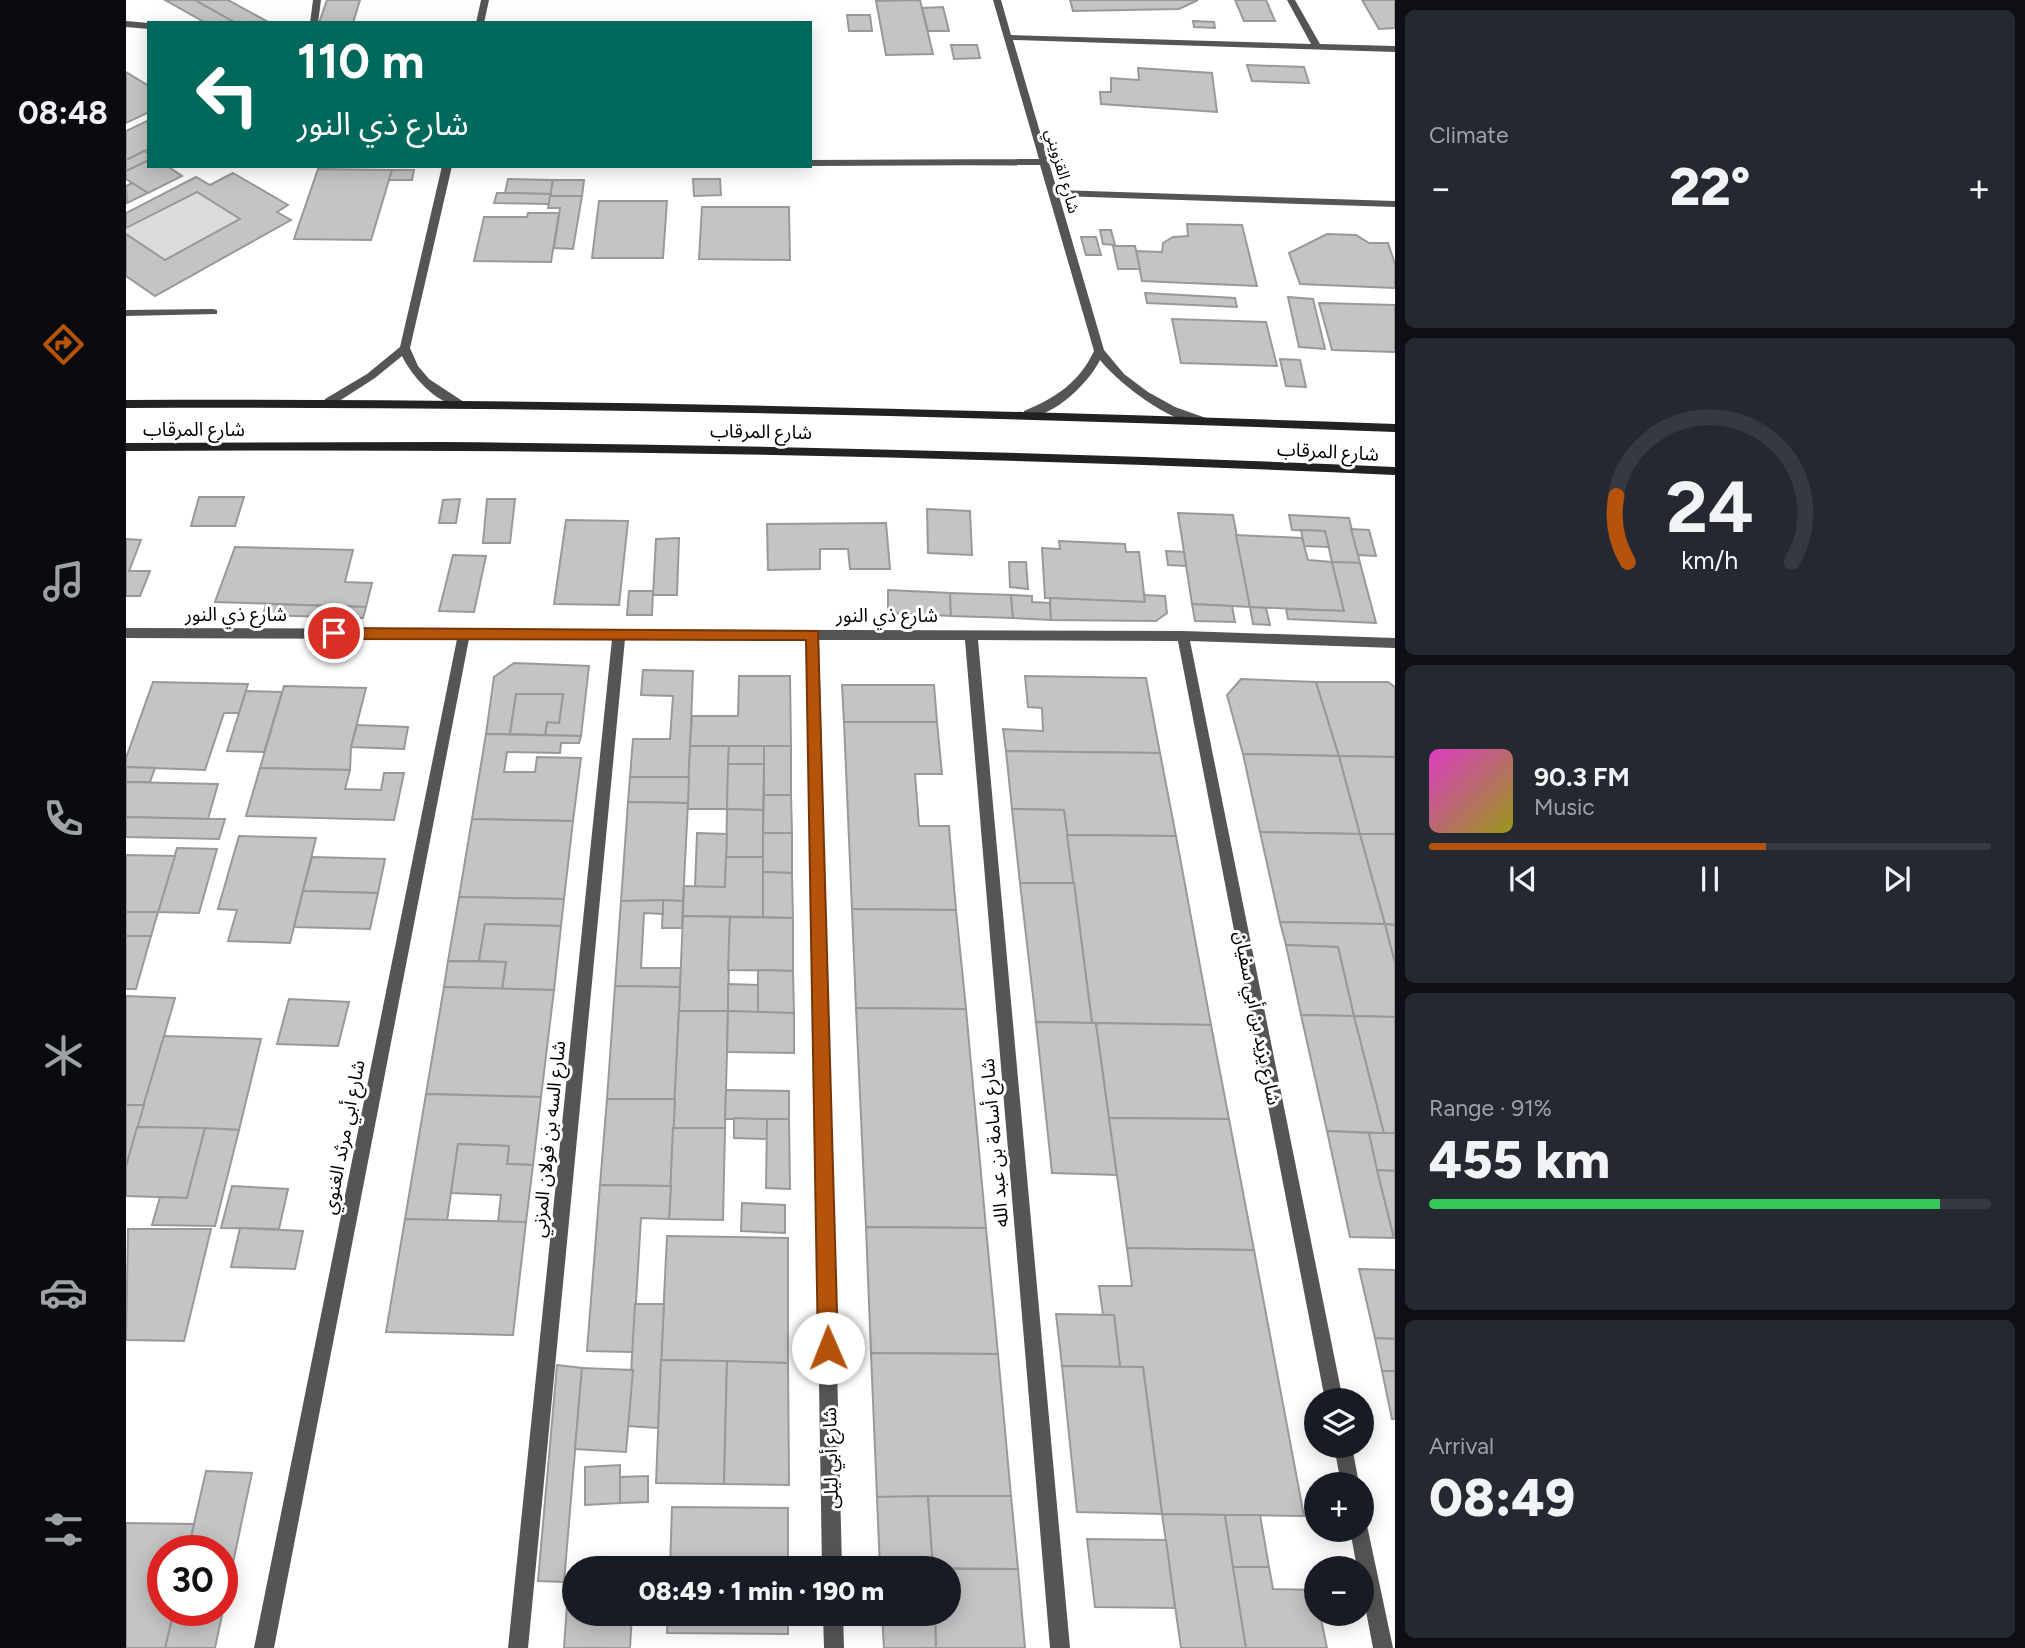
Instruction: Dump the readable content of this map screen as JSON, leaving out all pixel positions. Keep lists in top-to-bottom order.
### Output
{
  "streets": {
    "main road": ["شارع المرقاب"],
    "street": [
      "شارع القزويني",
      "شارع ذي النور",
      "شارع يزيد بن أبي سفيان",
      "شارع أبي مرثد الغنوي",
      "شارع السه بن فولان المزني",
      "شارع أسامة بن عبد الله",
      "شارع أبي ليلى"
    ]
  },
  "crossings": [
    ["شارع القزويني", "شارع المرقاب"],
    ["شارع ذي النور", "شارع يزيد بن أبي سفيان"],
    ["شارع ذي النور", "شارع أبي مرثد الغنوي"],
    ["شارع ذي النور", "شارع السه بن فولان المزني"],
    ["شارع ذي النور", "شارع أسامة بن عبد الله"],
    ["شارع ذي النور", "شارع أبي ليلى"]
  ],
  "page": {
    "tabs": "08:48",
    "tile": [
      "Climate",
      ["Range · 91%", "455 km"],
      ["Arrival", "08:49"]
    ],
    "turn": ["110 m", "شارع ذي النور"],
    "heat": ["−", "22°", "+"],
    "song": ["90.3 FM", "Music"],
    "map_buttons": ["+", "−"],
    "limit": "30",
    "trip": "08:49 · 1 min · 190 m",
    "gauge": ["24", "km/h"]
  }
}
